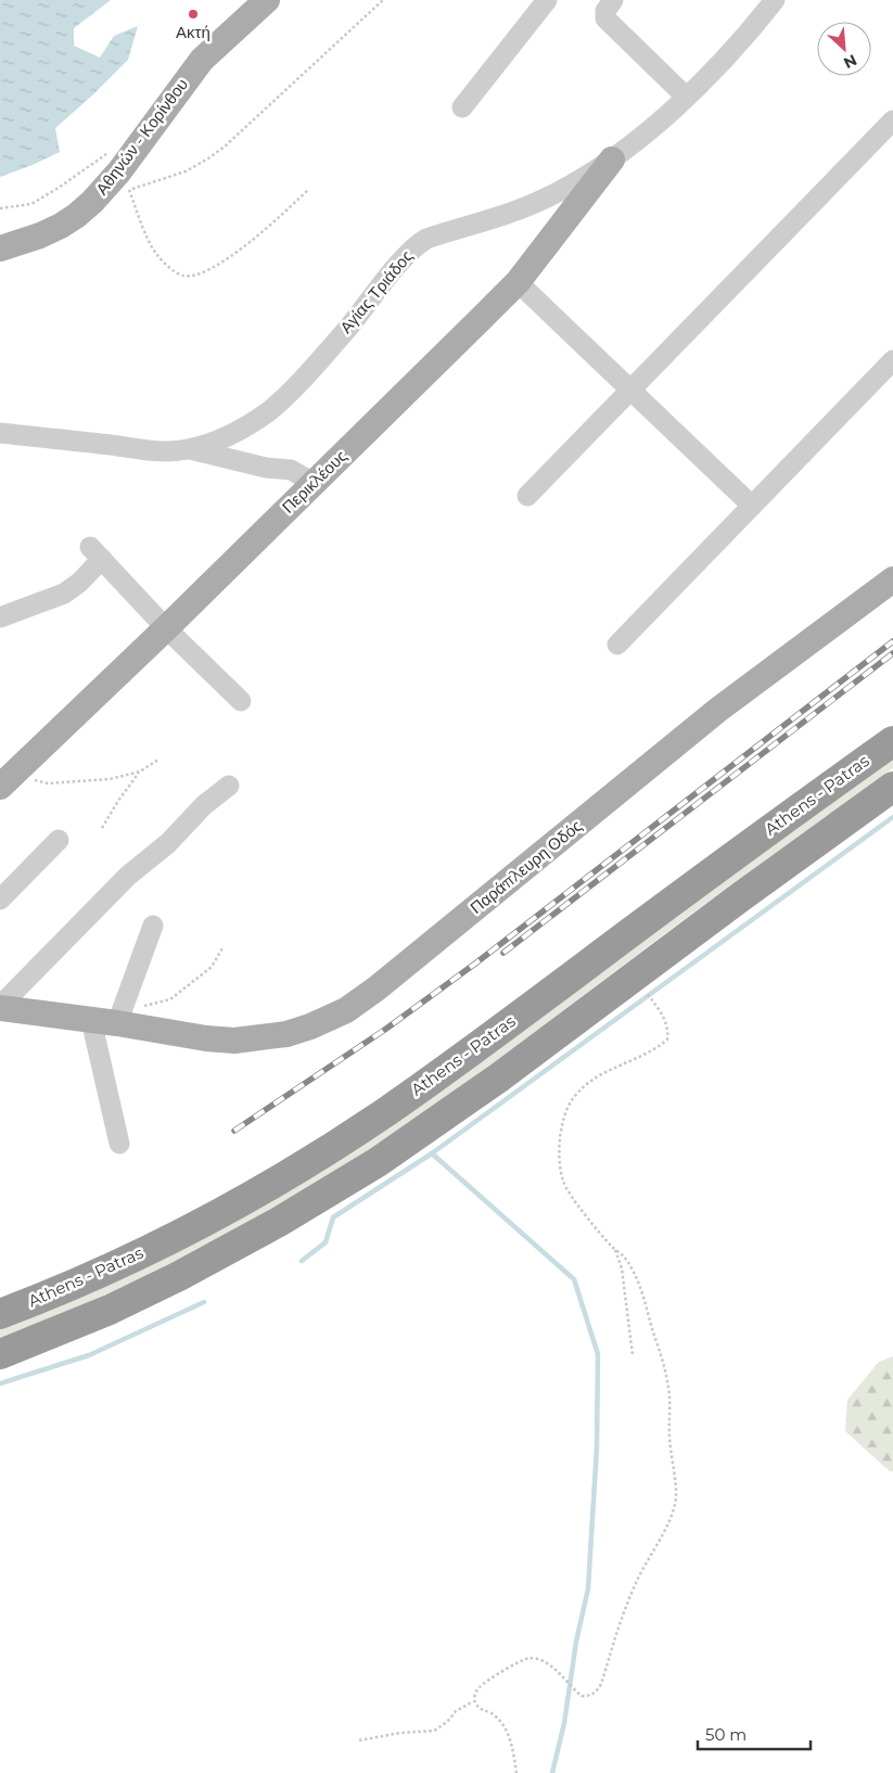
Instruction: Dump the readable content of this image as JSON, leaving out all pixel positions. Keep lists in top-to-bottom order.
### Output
{
  "streets": {
    "highway": ["Athens - Patras"],
    "main road": ["Αθηνών - Κορίνθου", "Περικλέους", "Παράπλευρη Οδός"],
    "street": ["Αγίας Τριάδος"]
  },
  "crossings": [
    ["Αγίας Τριάδος", "Περικλέους"]
  ],
  "places": ["Ακτή"],
  "scale_bar": "50 m",
  "north": "bottom right"
}
